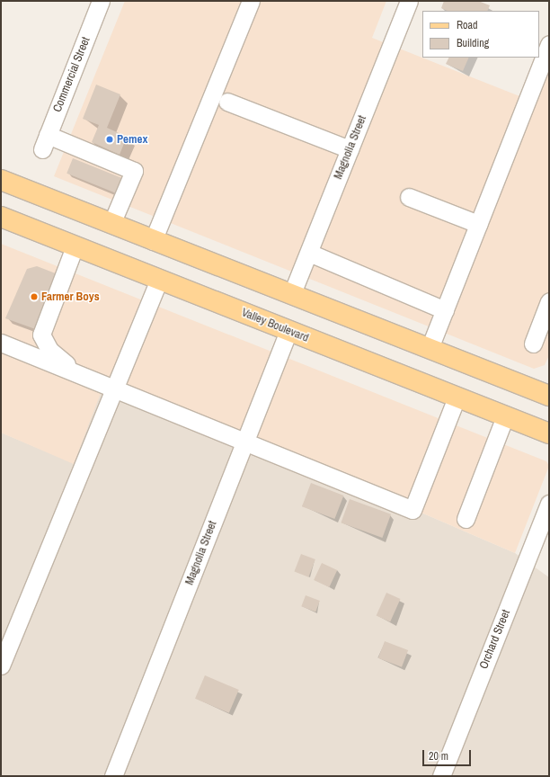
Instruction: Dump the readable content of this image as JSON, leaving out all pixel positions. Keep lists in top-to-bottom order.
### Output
{
  "streets": {
    "main road": ["Valley Boulevard"],
    "street": ["Commercial Street", "Magnolia Street", "Orchard Street"]
  },
  "crossings": [
    ["Magnolia Street", "Valley Boulevard"]
  ],
  "places": ["Pemex", "Farmer Boys"],
  "legend": ["Road", "Building"],
  "scale_bar": "20 m"
}
